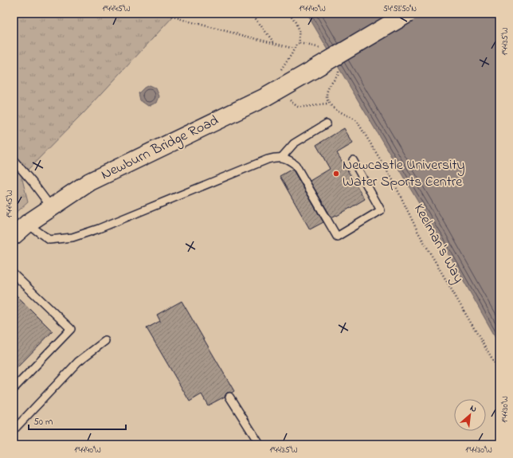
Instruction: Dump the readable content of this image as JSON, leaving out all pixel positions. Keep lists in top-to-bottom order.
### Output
{
  "streets": {
    "street": ["Newburn Bridge Road"],
    "path": ["Keelman's Way"]
  },
  "crossings": [
    ["Newburn Bridge Road", "Keelman's Way"]
  ],
  "places": ["Newcastle University Water Sports Centre"],
  "scale_bar": "50 m",
  "north": "top right",
  "coordinates": [
    "1°44'45\"W",
    "1°44'40\"W",
    "54°58'50\"N",
    "1°44'35\"W",
    "1°44'30\"W"
  ]
}
